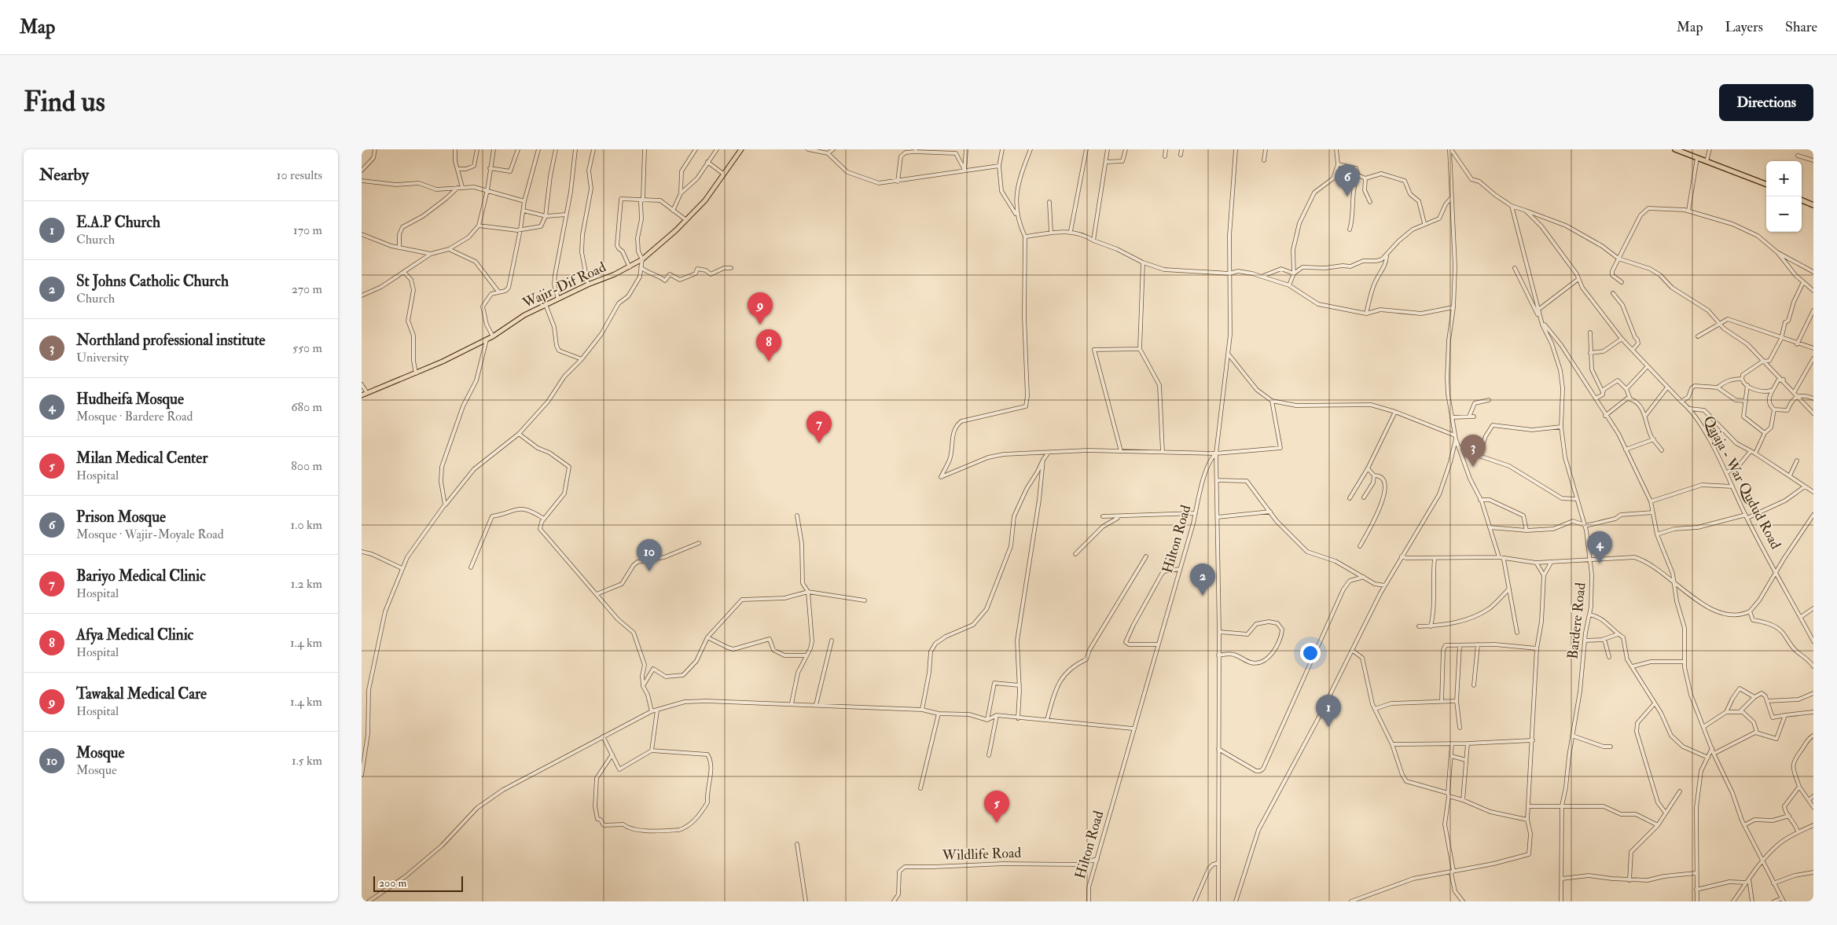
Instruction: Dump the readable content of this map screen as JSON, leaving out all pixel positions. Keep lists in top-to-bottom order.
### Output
{
  "streets": {
    "main road": ["Wajir-Dif Road"],
    "street": [
      "Qajaja - War Qudud Road",
      "Hilton Road",
      "Bardere Road",
      "Wildlife Road"
    ]
  },
  "crossings": [
    ["Hilton Road", "Wildlife Road"]
  ],
  "scale_bar": "200 m",
  "page": {
    "header": "Map",
    "nav": ["Map", "Layers", "Share"],
    "buttons": "Directions",
    "title": "Find us",
    "heading": ["Nearby", "10 results"],
    "map_buttons": ["+", "−"],
    "pins": [
      "6",
      "9",
      "8",
      "7",
      "3",
      "4",
      "10",
      "2",
      "1",
      "5"
    ],
    "list": [
      {
        "mark": "1",
        "name": "E.A.P Church",
        "note": "Church",
        "value": "170 m"
      },
      {
        "mark": "2",
        "name": "St Johns Catholic Church",
        "note": "Church",
        "value": "270 m"
      },
      {
        "mark": "3",
        "name": "Northland professional institute",
        "note": "University",
        "value": "550 m"
      },
      {
        "mark": "4",
        "name": "Hudheifa Mosque",
        "note": "Mosque · Bardere Road",
        "value": "680 m"
      },
      {
        "mark": "5",
        "name": "Milan Medical Center",
        "note": "Hospital",
        "value": "800 m"
      },
      {
        "mark": "6",
        "name": "Prison Mosque",
        "note": "Mosque · Wajir-Moyale Road",
        "value": "1.0 km"
      },
      {
        "mark": "7",
        "name": "Bariyo Medical Clinic",
        "note": "Hospital",
        "value": "1.2 km"
      },
      {
        "mark": "8",
        "name": "Afya Medical Clinic",
        "note": "Hospital",
        "value": "1.4 km"
      },
      {
        "mark": "9",
        "name": "Tawakal Medical Care",
        "note": "Hospital",
        "value": "1.4 km"
      },
      {
        "mark": "10",
        "name": "Mosque",
        "note": "Mosque",
        "value": "1.5 km"
      }
    ],
    "scale": "200 m"
  }
}
